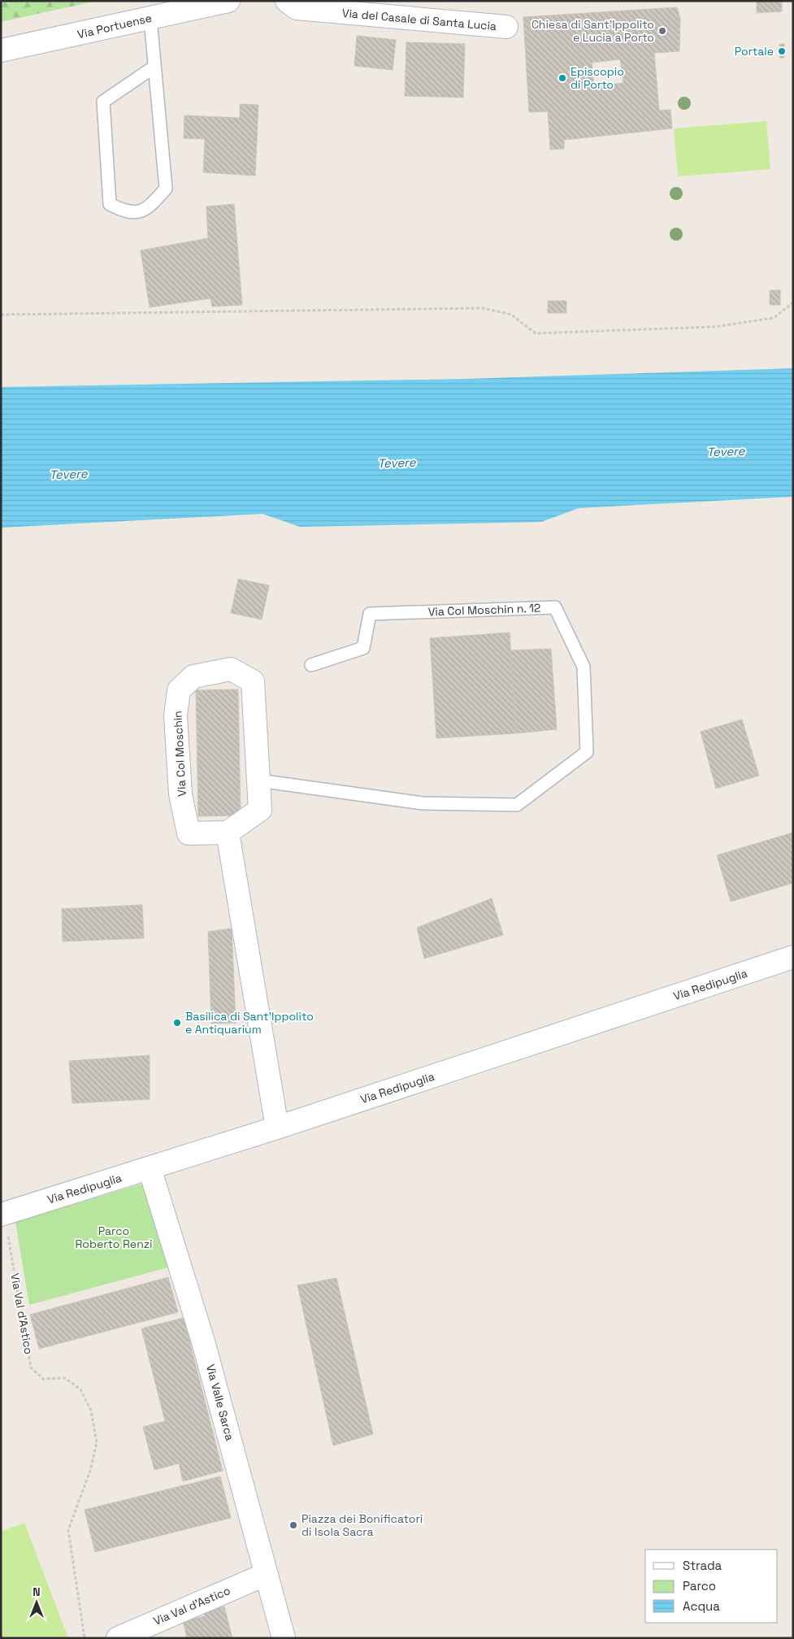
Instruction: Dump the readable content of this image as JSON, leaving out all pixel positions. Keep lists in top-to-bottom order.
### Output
{
  "streets": {
    "street": [
      "Via del Casale di Santa Lucia",
      "Via Portuense",
      "Via Col Moschin",
      "Via Redipuglia",
      "Via Val d'Astico",
      "Via Valle Sarca"
    ],
    "lane": ["Via Col Moschin n. 12"]
  },
  "crossings": [
    ["Via Col Moschin n. 12", "Via Col Moschin"],
    ["Via Redipuglia", "Via Val d'Astico"],
    ["Via Redipuglia", "Via Valle Sarca"],
    ["Via Val d'Astico", "Via Valle Sarca"]
  ],
  "water": ["Tevere"],
  "parks": ["Parco Roberto Renzi"],
  "places": [
    "Chiesa di Sant'Ippolito e Lucia a Porto",
    "Portale",
    "Episcopio di Porto",
    "Basilica di Sant'Ippolito e Antiquarium",
    "Piazza dei Bonificatori di Isola Sacra"
  ],
  "legend": ["Strada", "Parco", "Acqua"],
  "north": "top"
}
